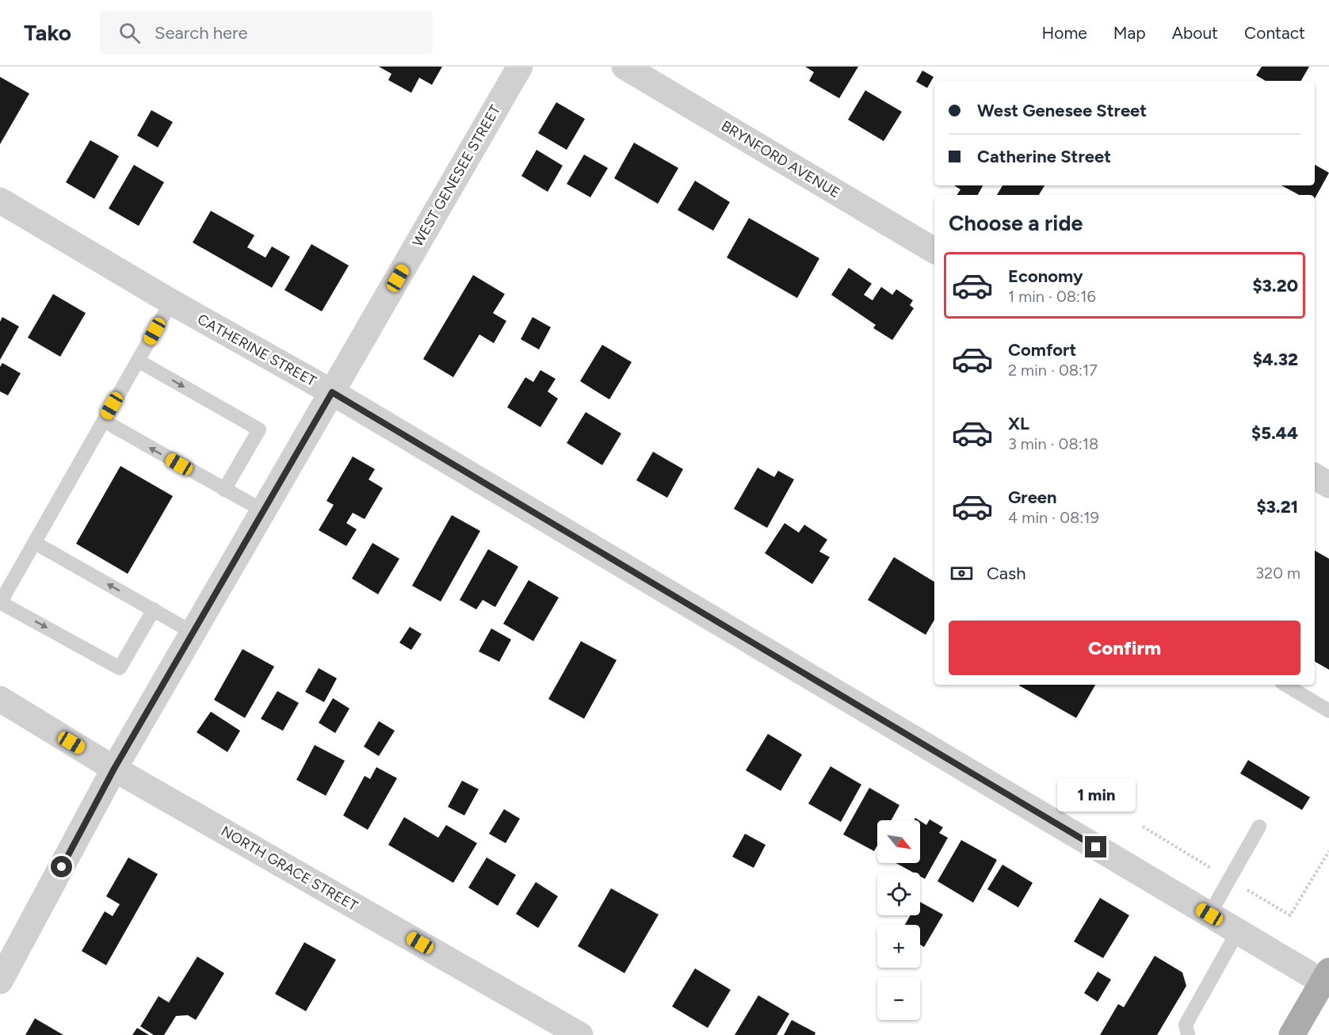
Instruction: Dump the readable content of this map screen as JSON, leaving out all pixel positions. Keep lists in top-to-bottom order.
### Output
{
  "streets": {
    "street": [
      "BRYNFORD AVENUE",
      "WEST GENESEE STREET",
      "CATHERINE STREET",
      "NORTH GRACE STREET"
    ]
  },
  "crossings": [
    ["WEST GENESEE STREET", "CATHERINE STREET"],
    ["WEST GENESEE STREET", "NORTH GRACE STREET"]
  ],
  "north": "bottom right",
  "page": {
    "header": "Tako",
    "search": "Search here",
    "nav": [
      "Home",
      "Map",
      "About",
      "Contact"
    ],
    "banner": ["West Genesee Street", "Catherine Street"],
    "heading": "Choose a ride",
    "list": [
      {
        "name": "Economy",
        "note": "1 min · 08:16",
        "value": "$3.20"
      },
      {
        "name": "Comfort",
        "note": "2 min · 08:17",
        "value": "$4.32"
      },
      {
        "name": "XL",
        "note": "3 min · 08:18",
        "value": "$5.44"
      },
      {
        "name": "Green",
        "note": "4 min · 08:19",
        "value": "$3.21"
      }
    ],
    "pay": ["Cash", "320 m"],
    "buttons": "Confirm",
    "bubble": "1 min",
    "map_buttons": ["+", "−"]
  }
}
